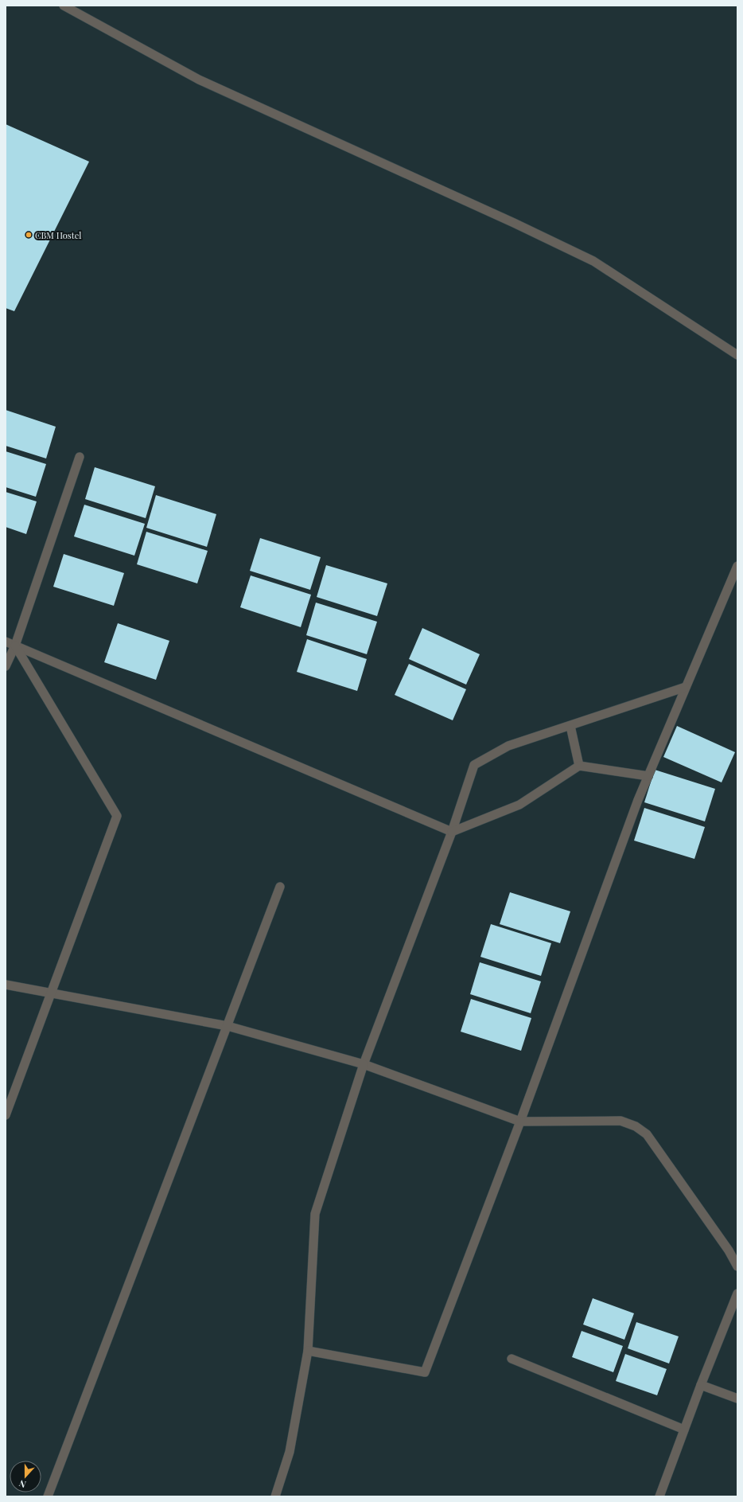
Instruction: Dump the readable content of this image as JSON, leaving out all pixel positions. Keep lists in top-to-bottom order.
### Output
{
  "places": ["CBM Hostel"],
  "north": "bottom"
}
